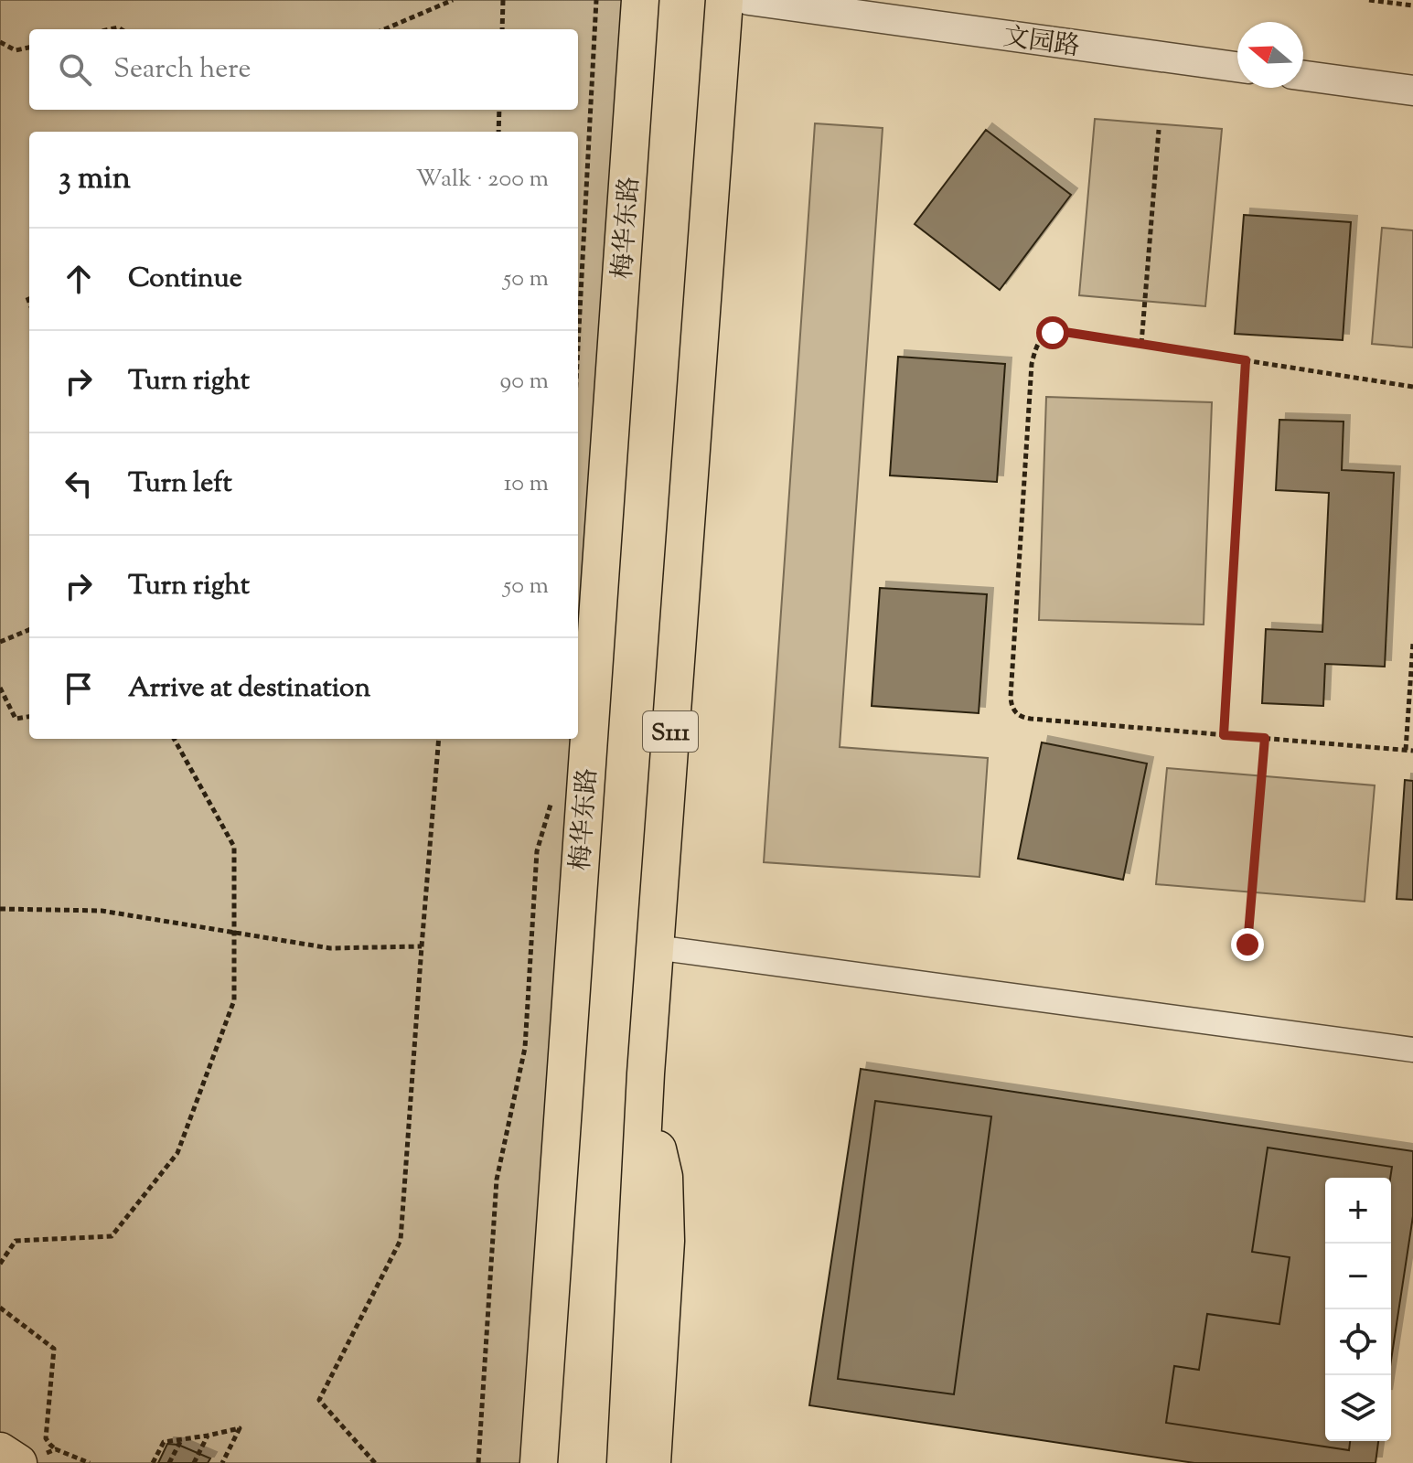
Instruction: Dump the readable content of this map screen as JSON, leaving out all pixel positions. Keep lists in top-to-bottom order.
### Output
{
  "streets": {
    "main road": ["梅华东路", "S111"],
    "street": ["文园路"]
  },
  "north": "left",
  "page": {
    "search": "Search here",
    "heading": ["3 min", "Walk · 200 m"],
    "list": [
      ["Continue", "50 m"],
      ["Turn right", "90 m"],
      ["Turn left", "10 m"],
      ["Turn right", "50 m"],
      "Arrive at destination"
    ],
    "map_buttons": ["+", "−"]
  }
}
